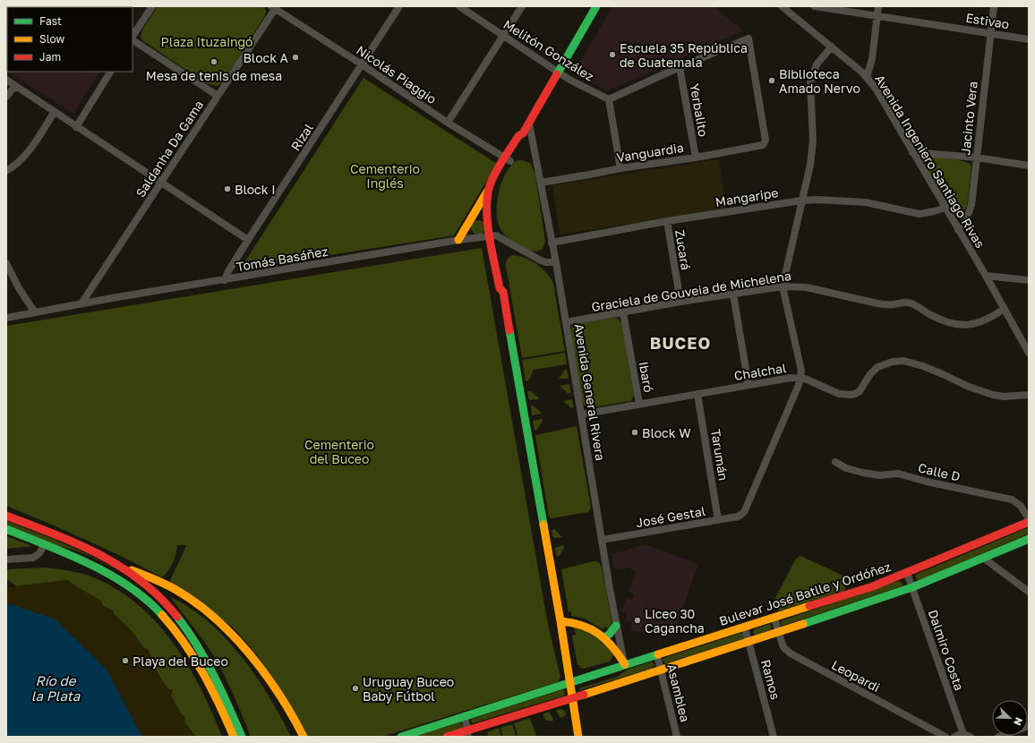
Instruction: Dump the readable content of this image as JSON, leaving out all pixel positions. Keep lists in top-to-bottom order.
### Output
{
  "streets": {
    "main road": ["Bulevar José Batlle y Ordóñez"],
    "street": [
      "Estivao",
      "Melitón González",
      "Nicolás Piaggio",
      "Yerbalito",
      "Jacinto Vera",
      "Rizal",
      "Saldanha Da Gama",
      "Vanguardia",
      "Avenida Ingeniero Santiago Rivas",
      "Mangaripe",
      "Zucará",
      "Tomás Basáñez",
      "Graciela de Gouveia de Michelena",
      "Chalchal",
      "Ibaró",
      "Avenida General Rivera",
      "Tarumán",
      "Calle D",
      "José Gestal",
      "Dalmiro Costa",
      "Leopardi",
      "Ramos",
      "Asamblea"
    ]
  },
  "crossings": [
    ["Estivao", "Jacinto Vera"],
    ["Nicolás Piaggio", "Rizal"],
    ["Nicolás Piaggio", "Saldanha Da Gama"],
    ["Yerbalito", "Vanguardia"],
    ["Jacinto Vera", "Avenida Ingeniero Santiago Rivas"],
    ["Rizal", "Tomás Basáñez"],
    ["Saldanha Da Gama", "Tomás Basáñez"],
    ["Vanguardia", "Avenida General Rivera"],
    ["Avenida Ingeniero Santiago Rivas", "Mangaripe"],
    ["Avenida Ingeniero Santiago Rivas", "Graciela de Gouveia de Michelena"],
    ["Mangaripe", "Zucará"],
    ["Mangaripe", "Avenida General Rivera"],
    ["Zucará", "Graciela de Gouveia de Michelena"],
    ["Graciela de Gouveia de Michelena", "Ibaró"],
    ["Graciela de Gouveia de Michelena", "Avenida General Rivera"],
    ["Chalchal", "Ibaró"],
    ["Chalchal", "Avenida General Rivera"],
    ["Chalchal", "Tarumán"],
    ["Chalchal", "José Gestal"],
    ["Avenida General Rivera", "José Gestal"],
    ["Avenida General Rivera", "Bulevar José Batlle y Ordóñez"],
    ["Tarumán", "José Gestal"],
    ["Calle D", "Bulevar José Batlle y Ordóñez"],
    ["Bulevar José Batlle y Ordóñez", "Dalmiro Costa"],
    ["Bulevar José Batlle y Ordóñez", "Leopardi"],
    ["Bulevar José Batlle y Ordóñez", "Ramos"],
    ["Bulevar José Batlle y Ordóñez", "Asamblea"]
  ],
  "districts": ["BUCEO"],
  "water": ["Río de la Plata"],
  "parks": ["Plaza Ituzaingó", "Cementerio Inglés", "Cementerio del Buceo"],
  "places": [
    "Escuela 35 República de Guatemala",
    "Block A",
    "Mesa de tenis de mesa",
    "Biblioteca Amado Nervo",
    "Block I",
    "Block W",
    "Liceo 30 Cagancha",
    "Playa del Buceo",
    "Uruguay Buceo Baby Fútbol"
  ],
  "legend": ["Fast", "Slow", "Jam"],
  "north": "bottom right"
}
